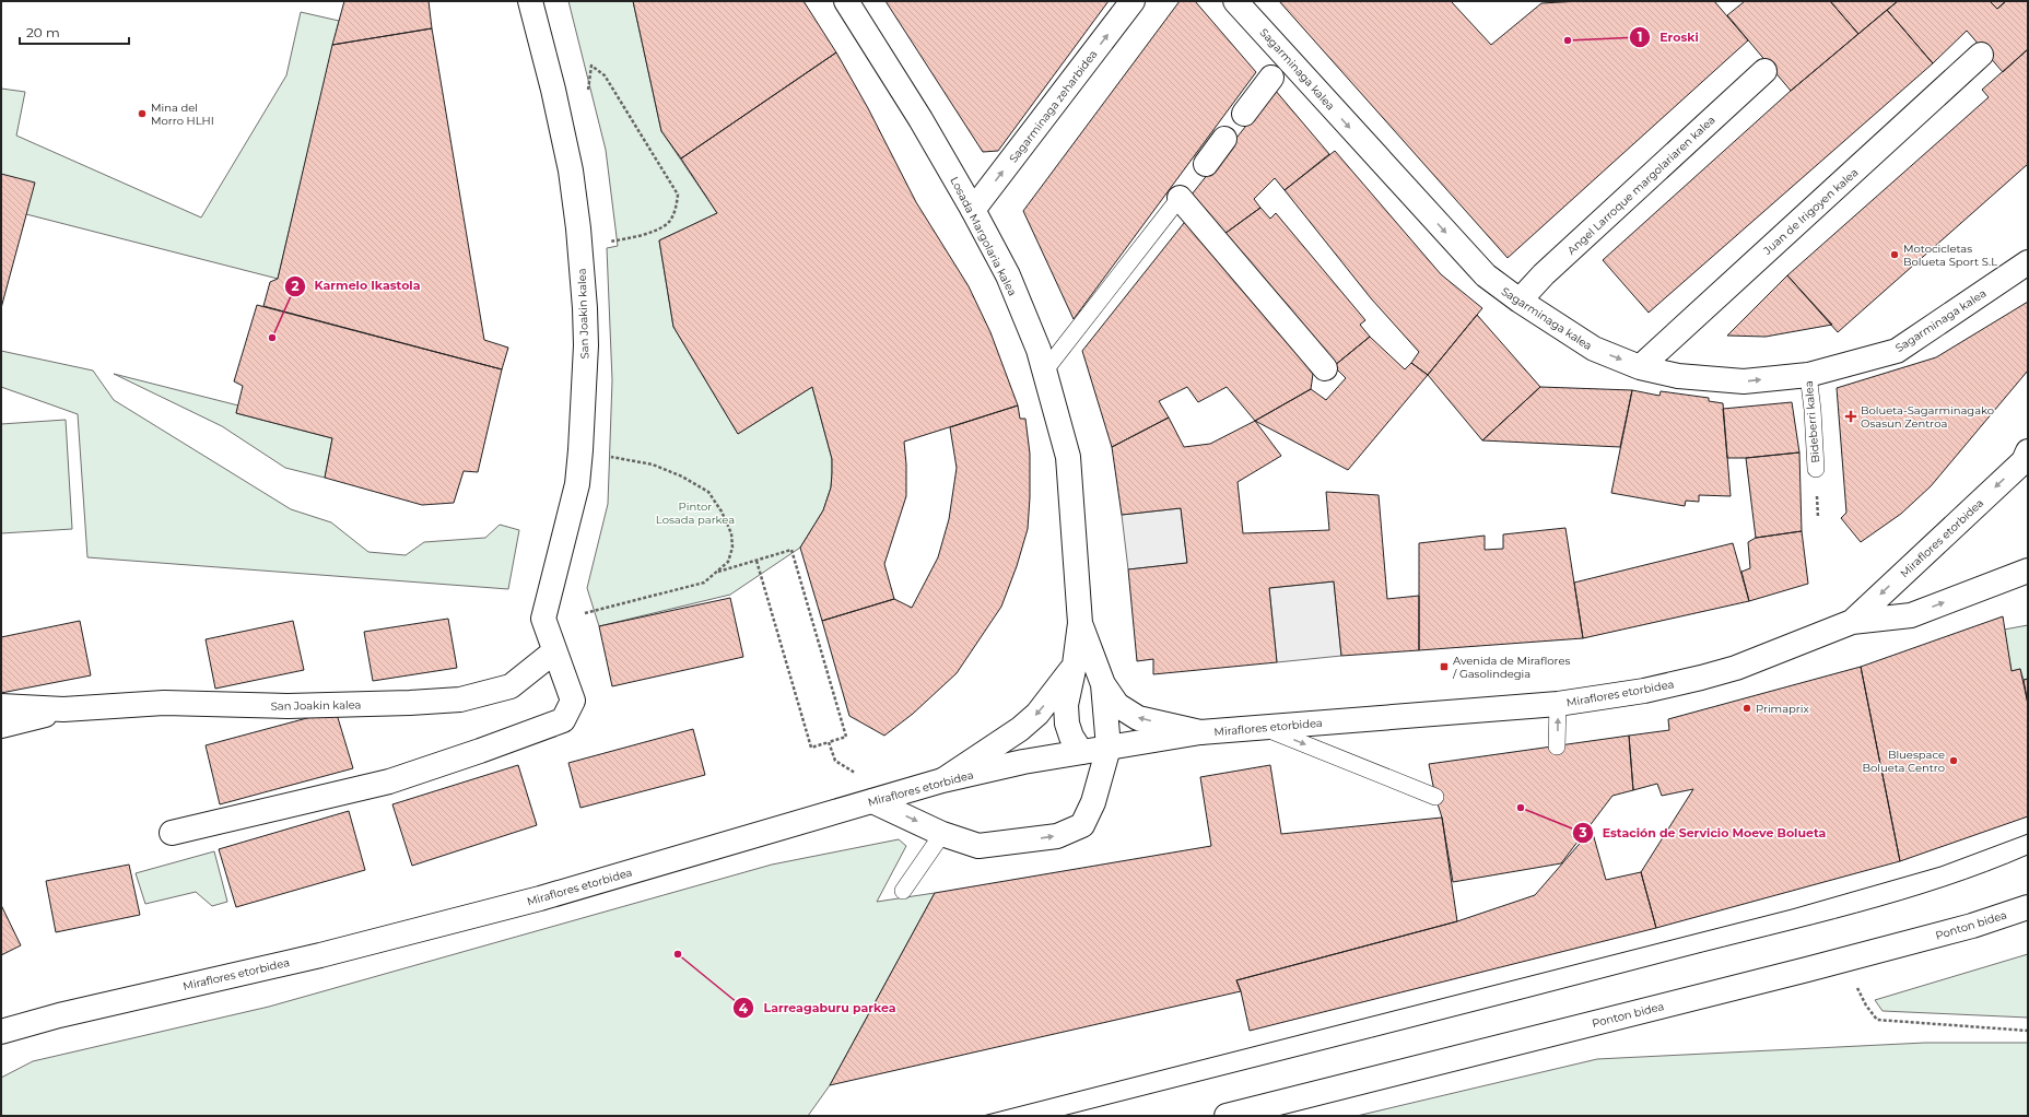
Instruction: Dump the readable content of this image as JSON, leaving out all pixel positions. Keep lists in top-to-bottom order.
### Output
{
  "streets": {
    "street": [
      "Sagarminaga kalea",
      "Sagarminaga zeharbidea",
      "Angel Larroque margolariaren kalea",
      "Juan de Irigoyen kalea",
      "Losada Margolaria kalea",
      "San Joakin kalea",
      "Miraflores etorbidea",
      "Ponton bidea"
    ],
    "lane": ["Bideberri kalea"]
  },
  "crossings": [
    ["Sagarminaga kalea", "Angel Larroque margolariaren kalea"],
    ["Sagarminaga kalea", "Juan de Irigoyen kalea"],
    ["Sagarminaga kalea", "Bideberri kalea"],
    ["Sagarminaga zeharbidea", "Losada Margolaria kalea"],
    ["Losada Margolaria kalea", "Miraflores etorbidea"]
  ],
  "one_way": ["Sagarminaga zeharbidea"],
  "parks": ["Pintor Losada parkea"],
  "places": {
    "other": [
      "Eroski",
      "Mina del Morro HLHI",
      "Motocicletas Bolueta Sport S.L",
      "Karmelo Ikastola",
      "Primaprix",
      "Bluespace Bolueta Centro",
      "Estación de Servicio Moeve Bolueta",
      "Larreagaburu parkea"
    ],
    "health": ["Bolueta-Sagarminagako Osasun Zentroa"],
    "transit": ["Avenida de Miraflores / Gasolindegia"]
  },
  "scale_bar": "20 m"
}
